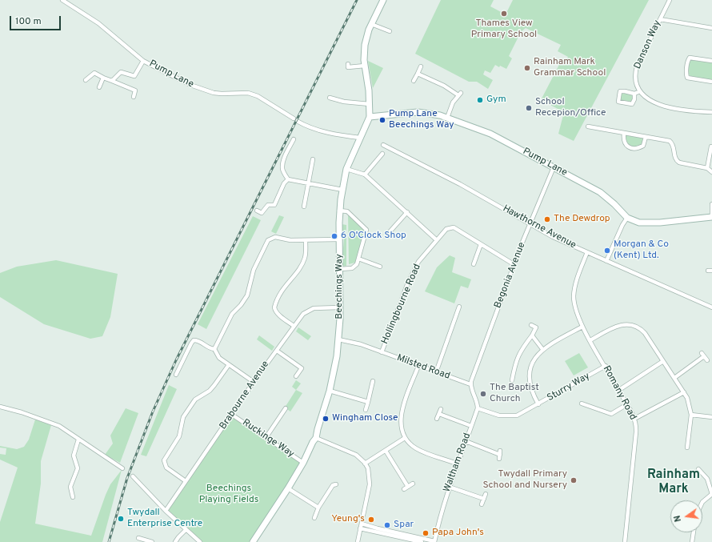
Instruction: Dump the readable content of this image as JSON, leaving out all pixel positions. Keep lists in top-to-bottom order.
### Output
{
  "streets": {
    "street": [
      "Danson Way",
      "Pump Lane",
      "Hawthorne Avenue",
      "Begonia Avenue",
      "Beechings Way",
      "Hollingbourne Road",
      "Milsted Road",
      "Sturry Way",
      "Romany Road",
      "Brabourne Avenue",
      "Ruckinge Way",
      "Waltham Road"
    ]
  },
  "crossings": [
    ["Pump Lane", "Begonia Avenue"],
    ["Pump Lane", "Beechings Way"],
    ["Hawthorne Avenue", "Begonia Avenue"],
    ["Hawthorne Avenue", "Romany Road"],
    ["Begonia Avenue", "Hollingbourne Road"],
    ["Begonia Avenue", "Milsted Road"],
    ["Begonia Avenue", "Sturry Way"],
    ["Begonia Avenue", "Waltham Road"],
    ["Beechings Way", "Milsted Road"],
    ["Beechings Way", "Brabourne Avenue"],
    ["Beechings Way", "Ruckinge Way"],
    ["Hollingbourne Road", "Milsted Road"],
    ["Milsted Road", "Sturry Way"],
    ["Milsted Road", "Waltham Road"],
    ["Sturry Way", "Romany Road"],
    ["Sturry Way", "Waltham Road"],
    ["Brabourne Avenue", "Ruckinge Way"]
  ],
  "districts": ["Rainham Mark"],
  "parks": ["Beechings Playing Fields"],
  "places": [
    "Thames View Primary School",
    "Rainham Mark Grammar School",
    "Gym",
    "School Recepion/Office",
    "Pump Lane Beechings Way",
    "The Dewdrop",
    "6 O'Clock Shop",
    "Morgan & Co (Kent) Ltd.",
    "The Baptist Church",
    "Wingham Close",
    "Twydall Primary School and Nursery",
    "Twydall Enterprise Centre",
    "Yeung's",
    "Spar",
    "Papa John's"
  ],
  "scale_bar": "100 m",
  "north": "left"
}
